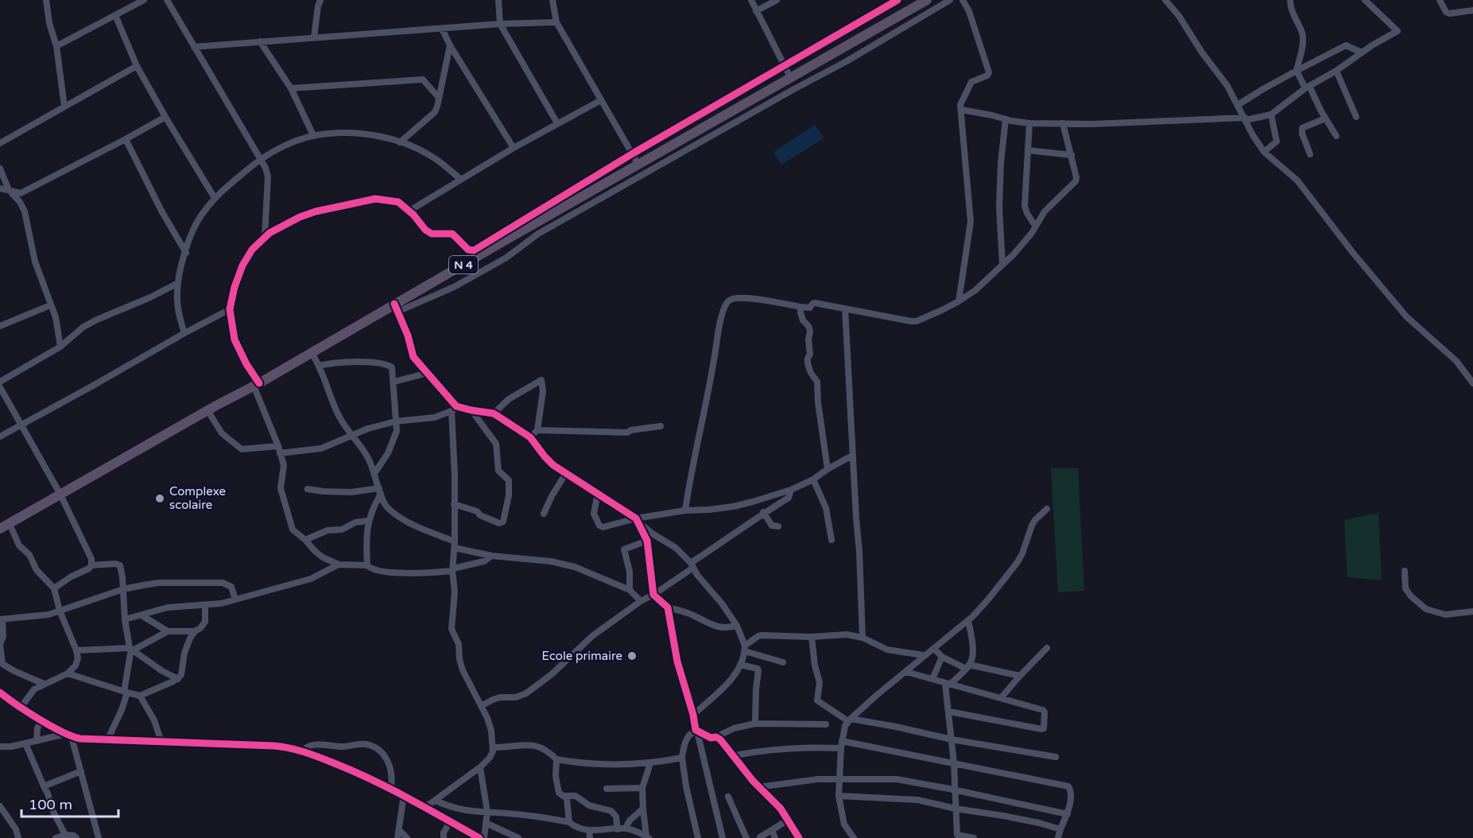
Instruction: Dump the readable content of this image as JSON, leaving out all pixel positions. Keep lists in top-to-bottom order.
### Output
{
  "streets": {
    "highway": ["N 4"]
  },
  "places": ["Complexe scolaire", "Ecole primaire"],
  "scale_bar": "100 m"
}
